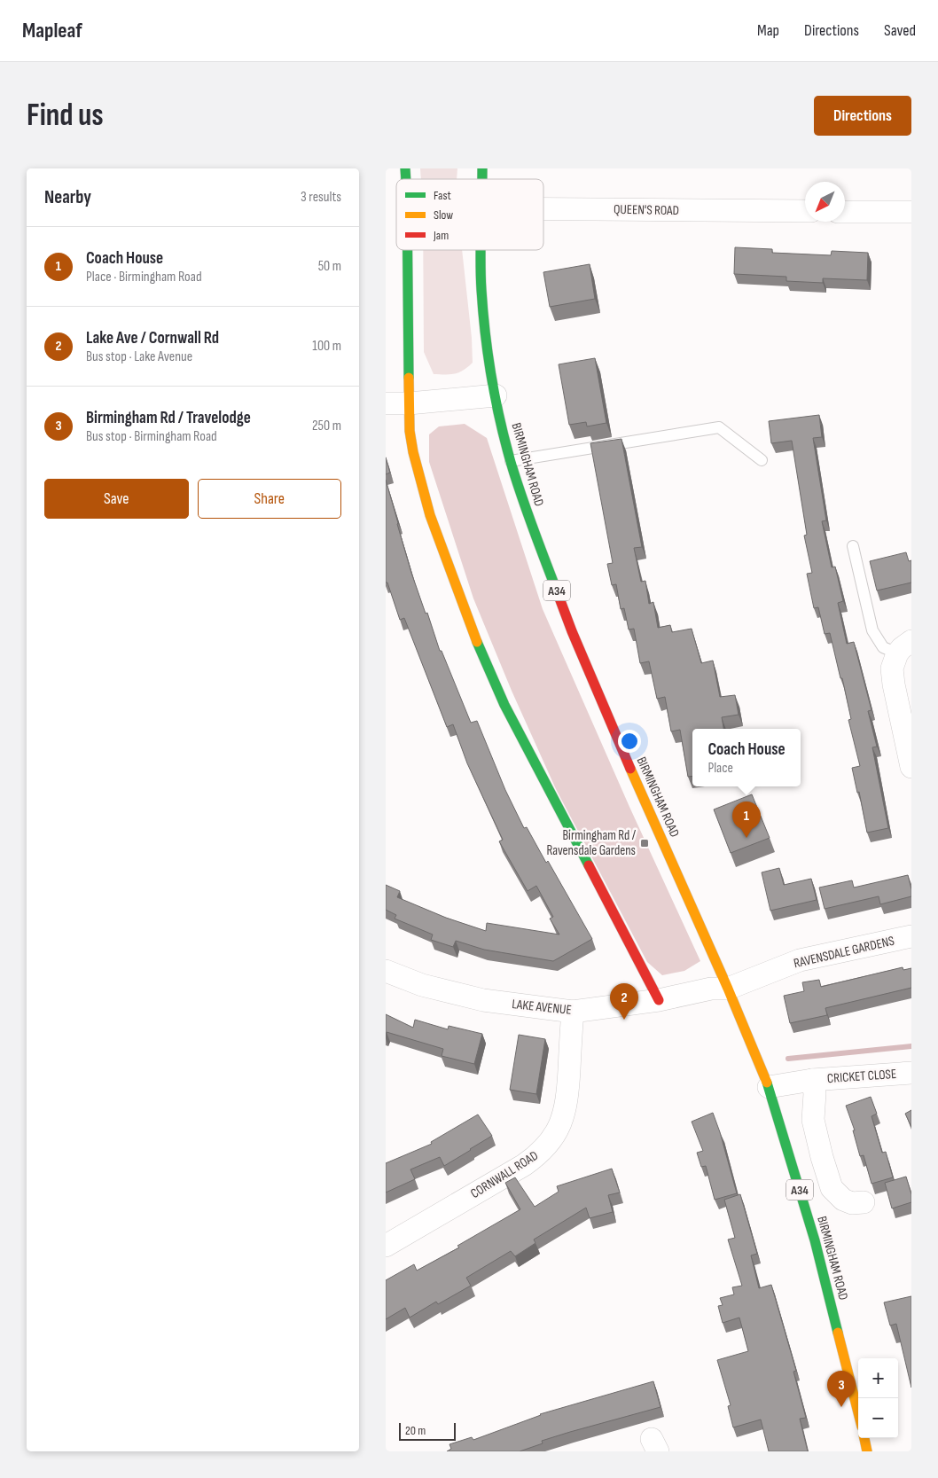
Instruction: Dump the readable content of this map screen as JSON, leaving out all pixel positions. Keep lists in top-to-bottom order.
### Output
{
  "streets": {
    "main road": ["BIRMINGHAM ROAD", "A34"],
    "street": [
      "QUEEN'S ROAD",
      "RAVENSDALE GARDENS",
      "LAKE AVENUE",
      "CRICKET CLOSE",
      "CORNWALL ROAD"
    ]
  },
  "crossings": [
    ["BIRMINGHAM ROAD", "RAVENSDALE GARDENS"],
    ["BIRMINGHAM ROAD", "LAKE AVENUE"],
    ["BIRMINGHAM ROAD", "CRICKET CLOSE"],
    ["RAVENSDALE GARDENS", "LAKE AVENUE"],
    ["LAKE AVENUE", "CORNWALL ROAD"]
  ],
  "places": {
    "transit": ["Birmingham Rd / Ravensdale Gardens"]
  },
  "legend": ["Fast", "Slow", "Jam"],
  "scale_bar": "20 m",
  "north": "bottom left",
  "page": {
    "header": "Mapleaf",
    "nav": ["Map", "Directions", "Saved"],
    "buttons": [
      "Directions",
      ["Save", "Share"]
    ],
    "title": "Find us",
    "heading": ["Nearby", "3 results"],
    "list": [
      {
        "mark": "1",
        "name": "Coach House",
        "note": "Place · Birmingham Road",
        "value": "50 m"
      },
      {
        "mark": "2",
        "name": "Lake Ave / Cornwall Rd",
        "note": "Bus stop · Lake Avenue",
        "value": "100 m"
      },
      {
        "mark": "3",
        "name": "Birmingham Rd / Travelodge",
        "note": "Bus stop · Birmingham Road",
        "value": "250 m"
      }
    ],
    "popup": ["Coach House", "Place"],
    "pins": ["1", "2", "3"],
    "map_buttons": ["+", "−"],
    "scale": "20 m"
  }
}
